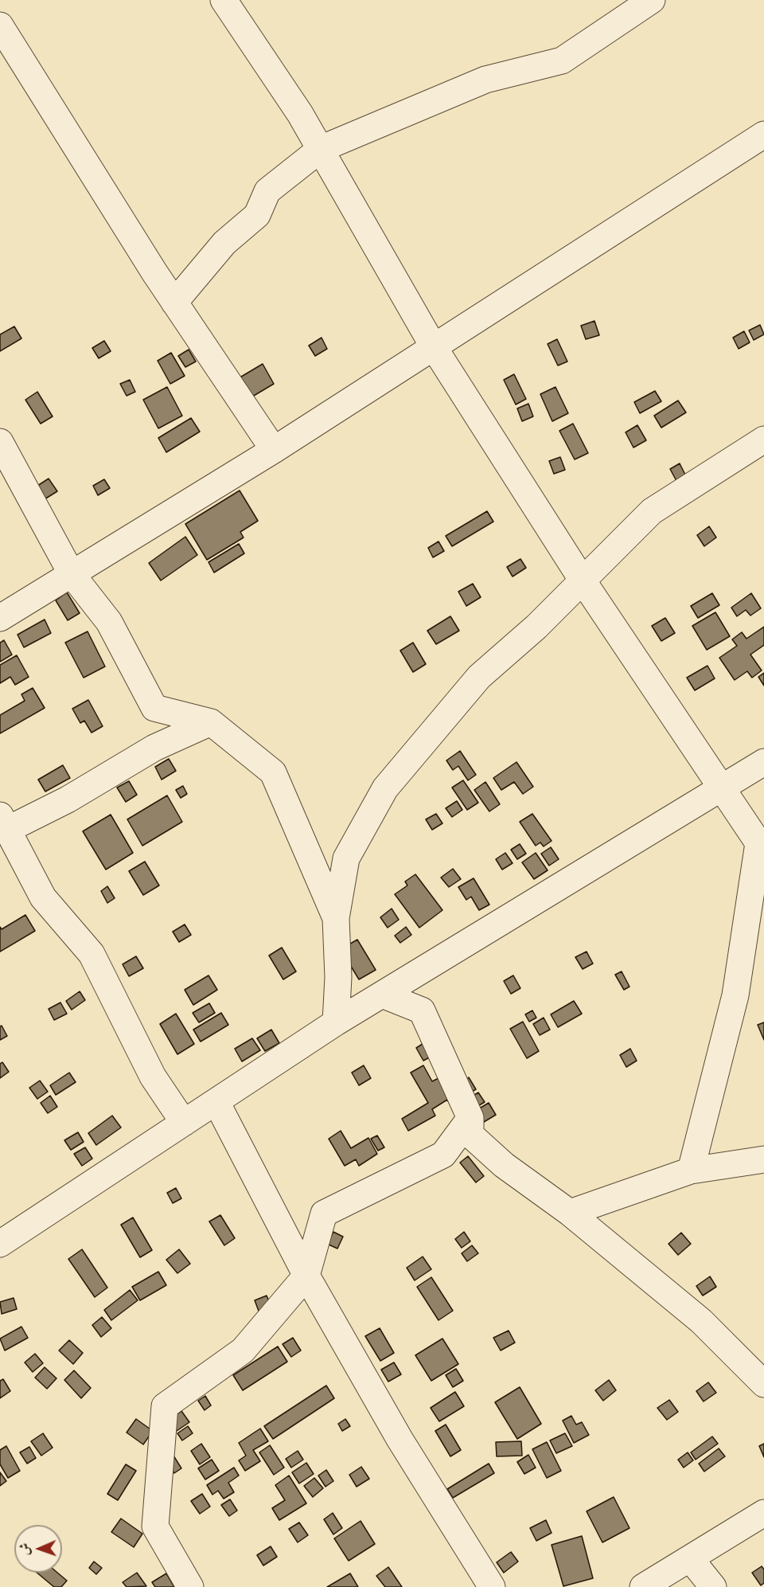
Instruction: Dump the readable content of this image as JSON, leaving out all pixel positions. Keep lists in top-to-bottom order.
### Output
{
  "north": "left"
}
